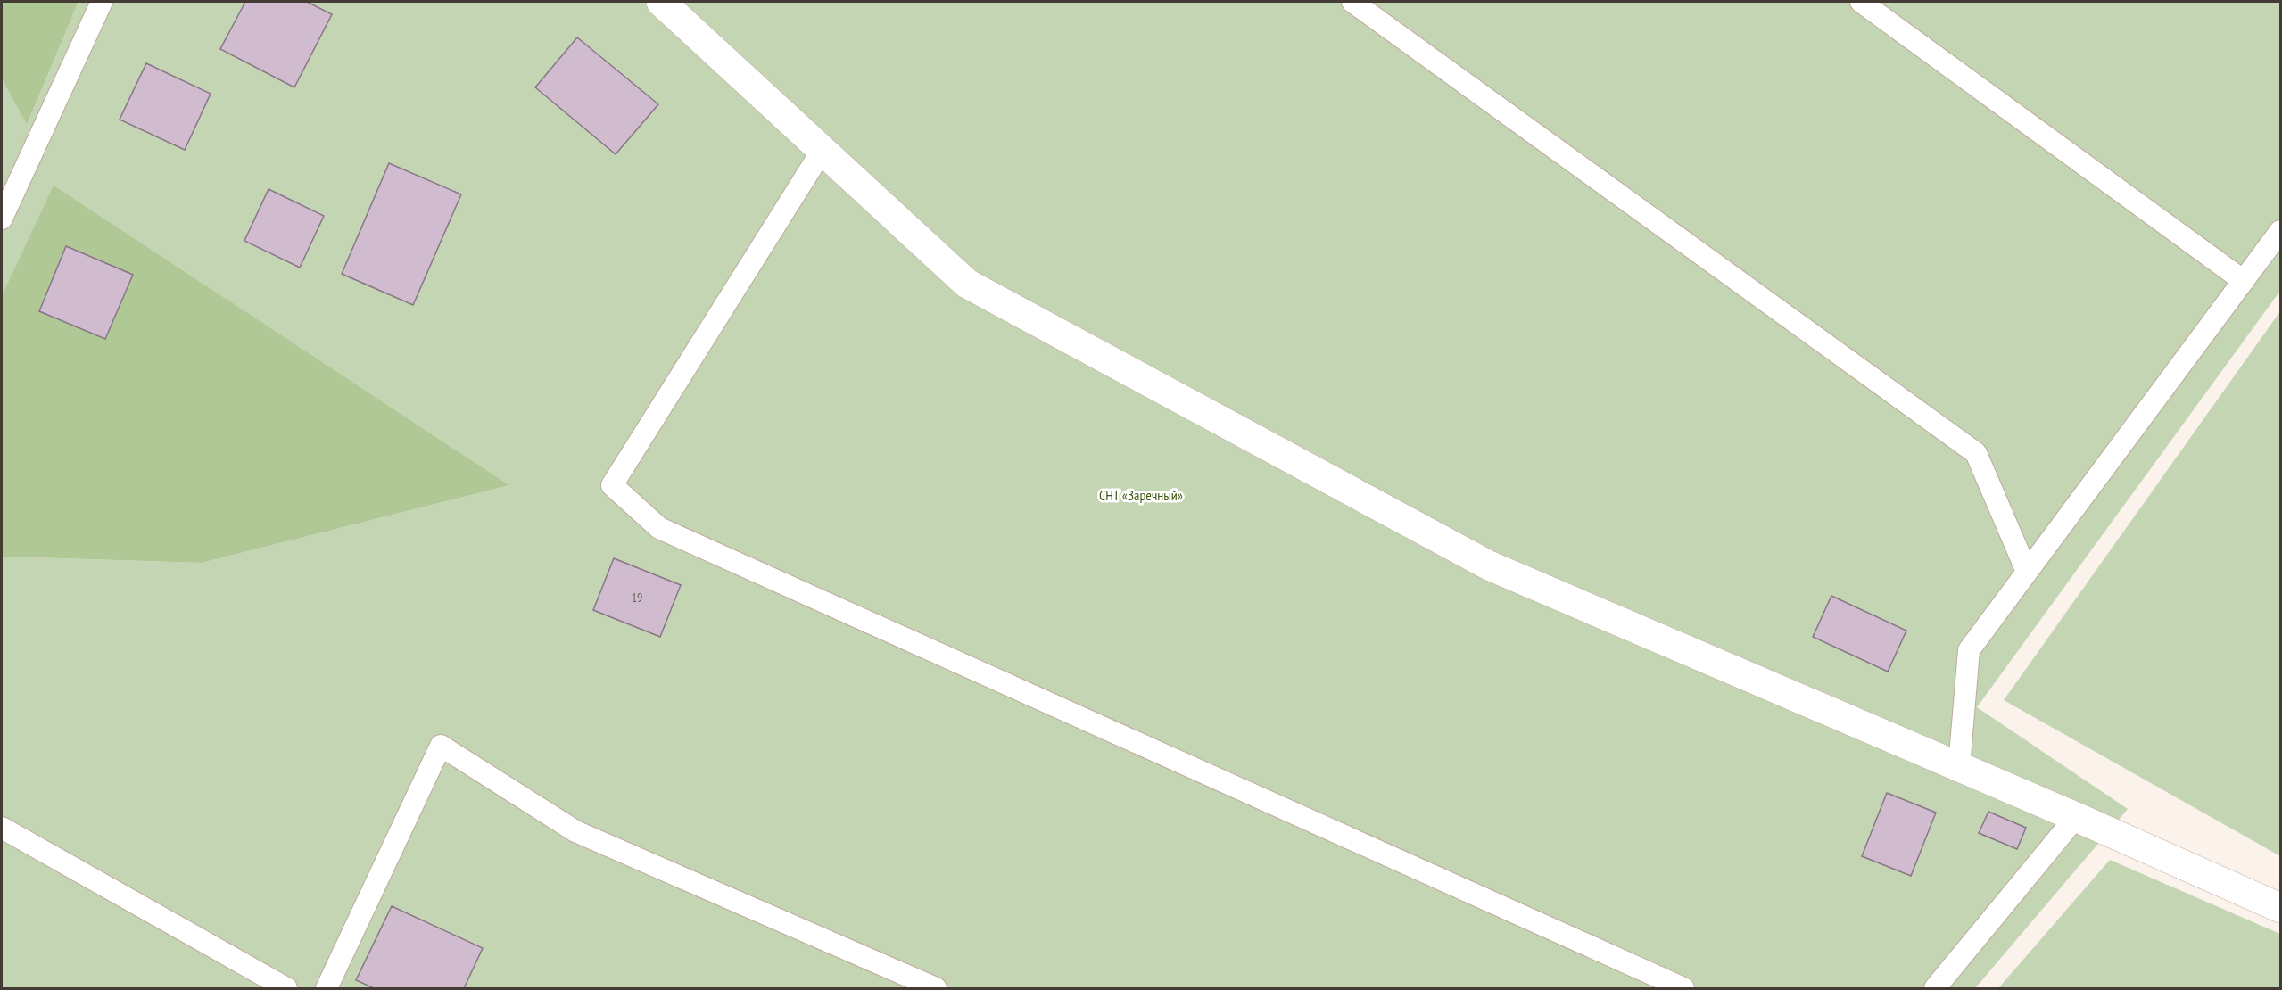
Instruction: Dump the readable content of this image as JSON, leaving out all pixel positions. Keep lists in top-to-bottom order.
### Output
{
  "parks": ["СНТ «Заречный»"],
  "house_numbers": ["19"]
}
